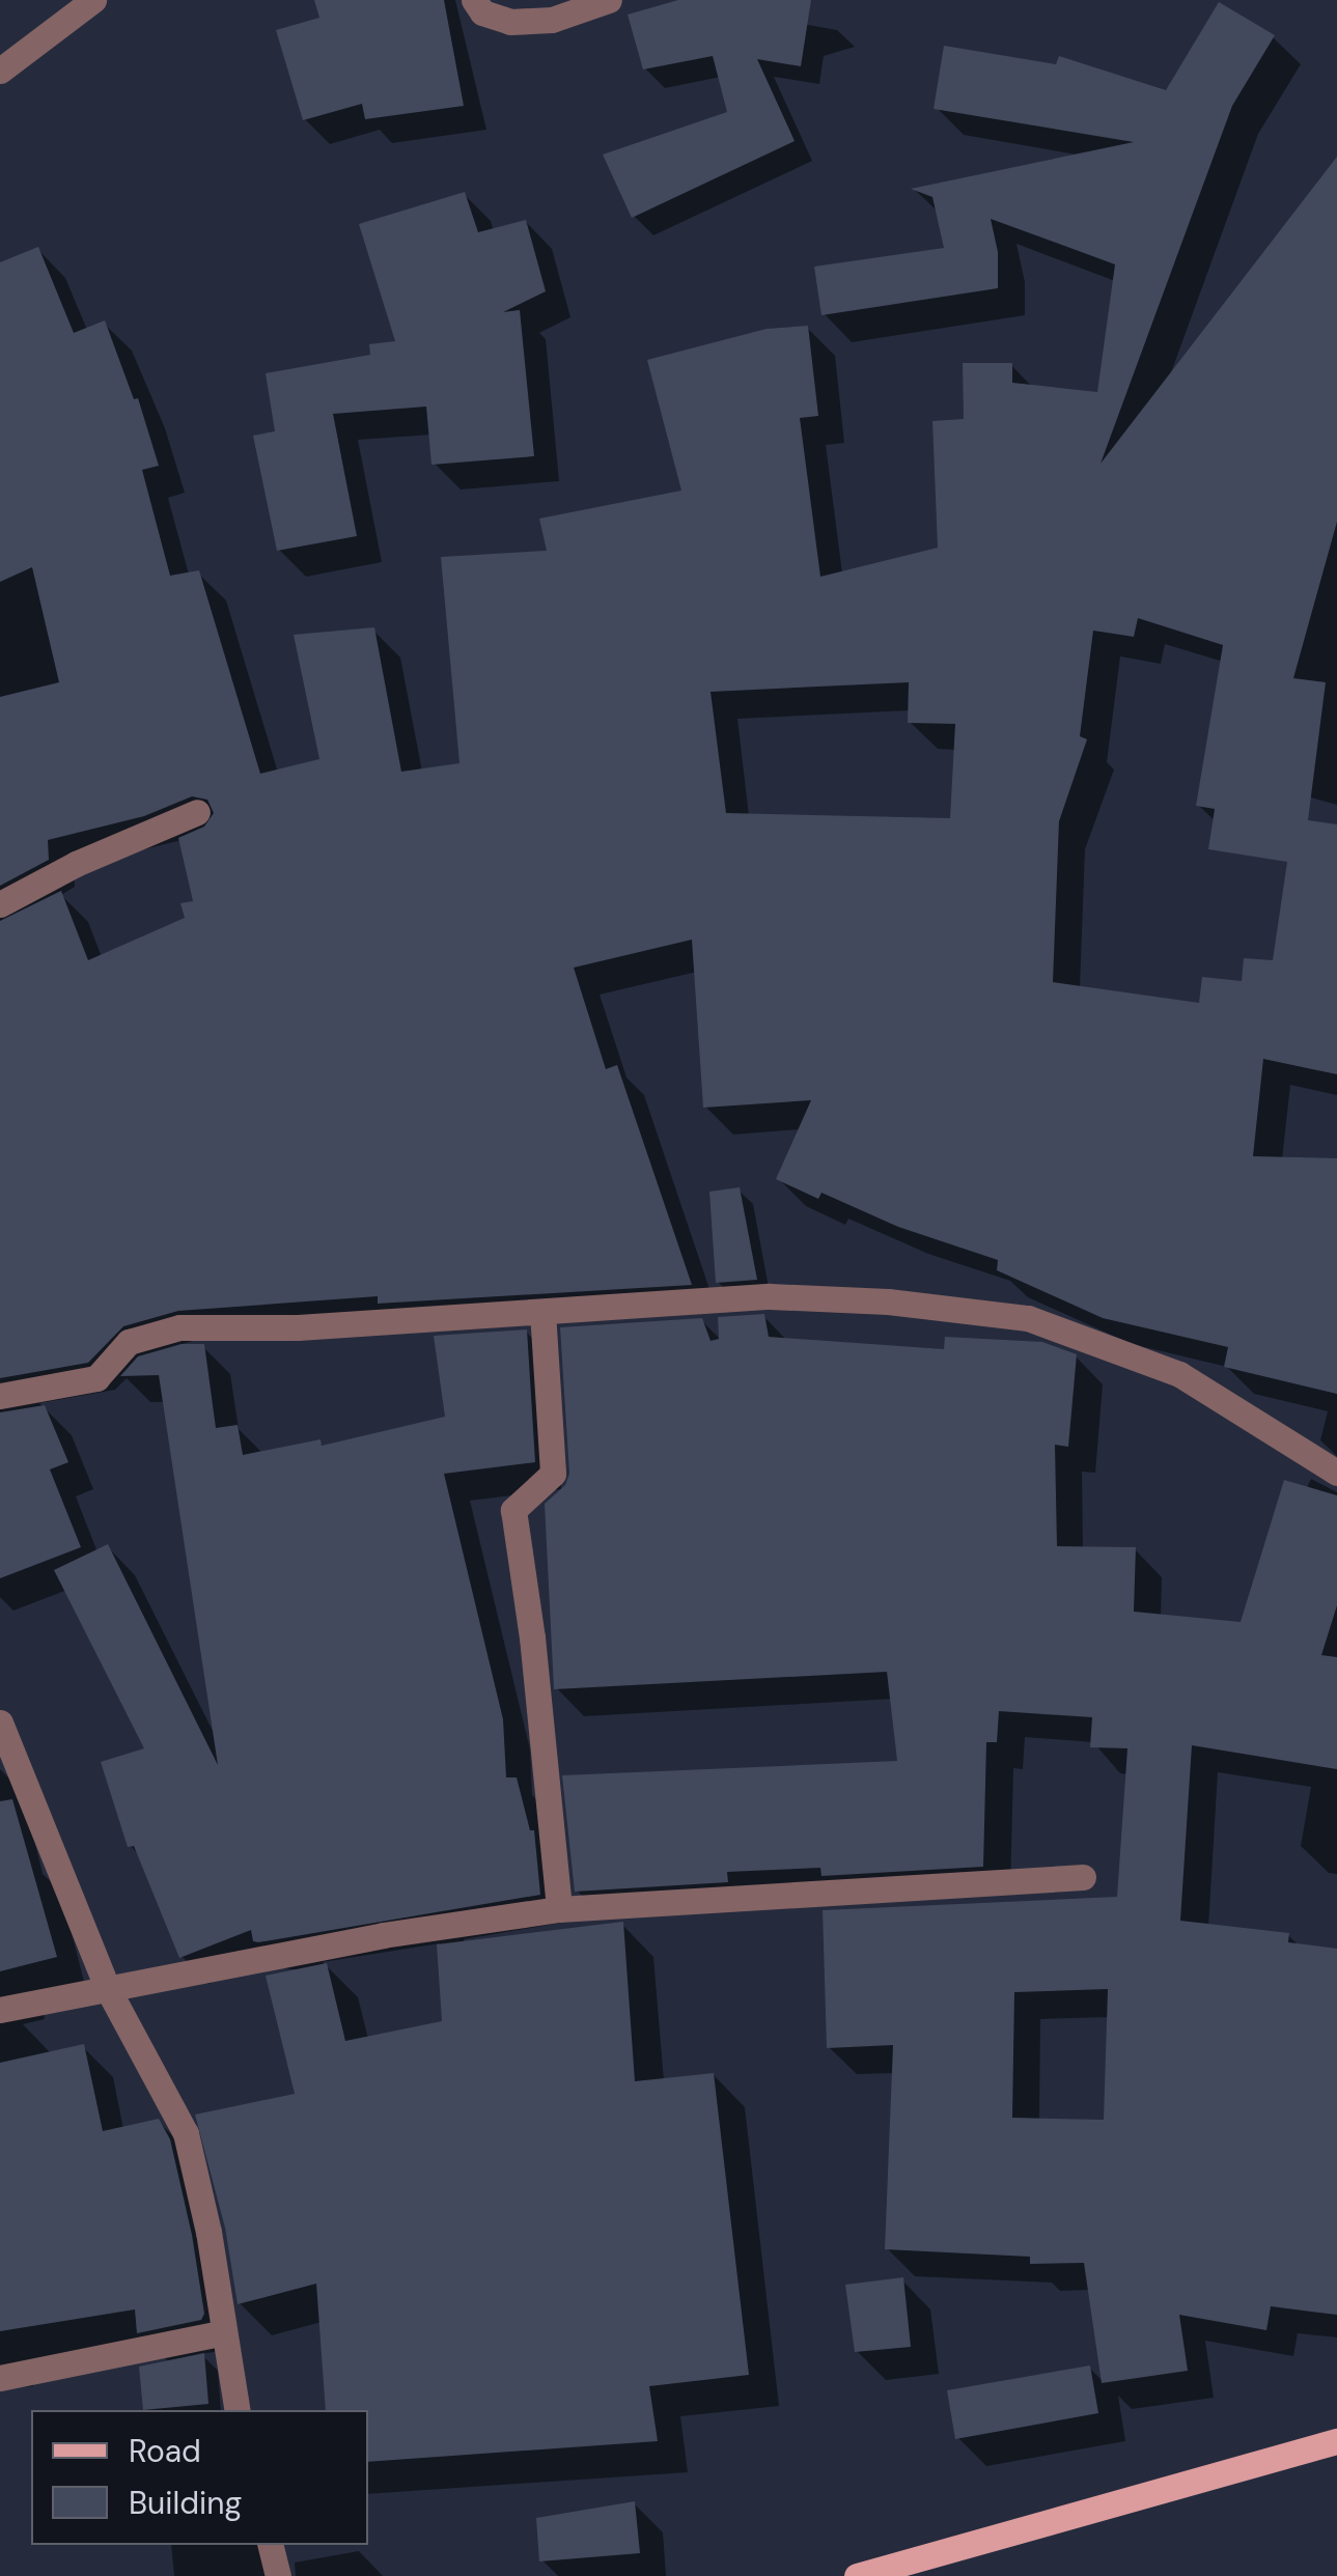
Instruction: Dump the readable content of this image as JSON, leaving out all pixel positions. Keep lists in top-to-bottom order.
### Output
{
  "legend": ["Road", "Building"]
}
